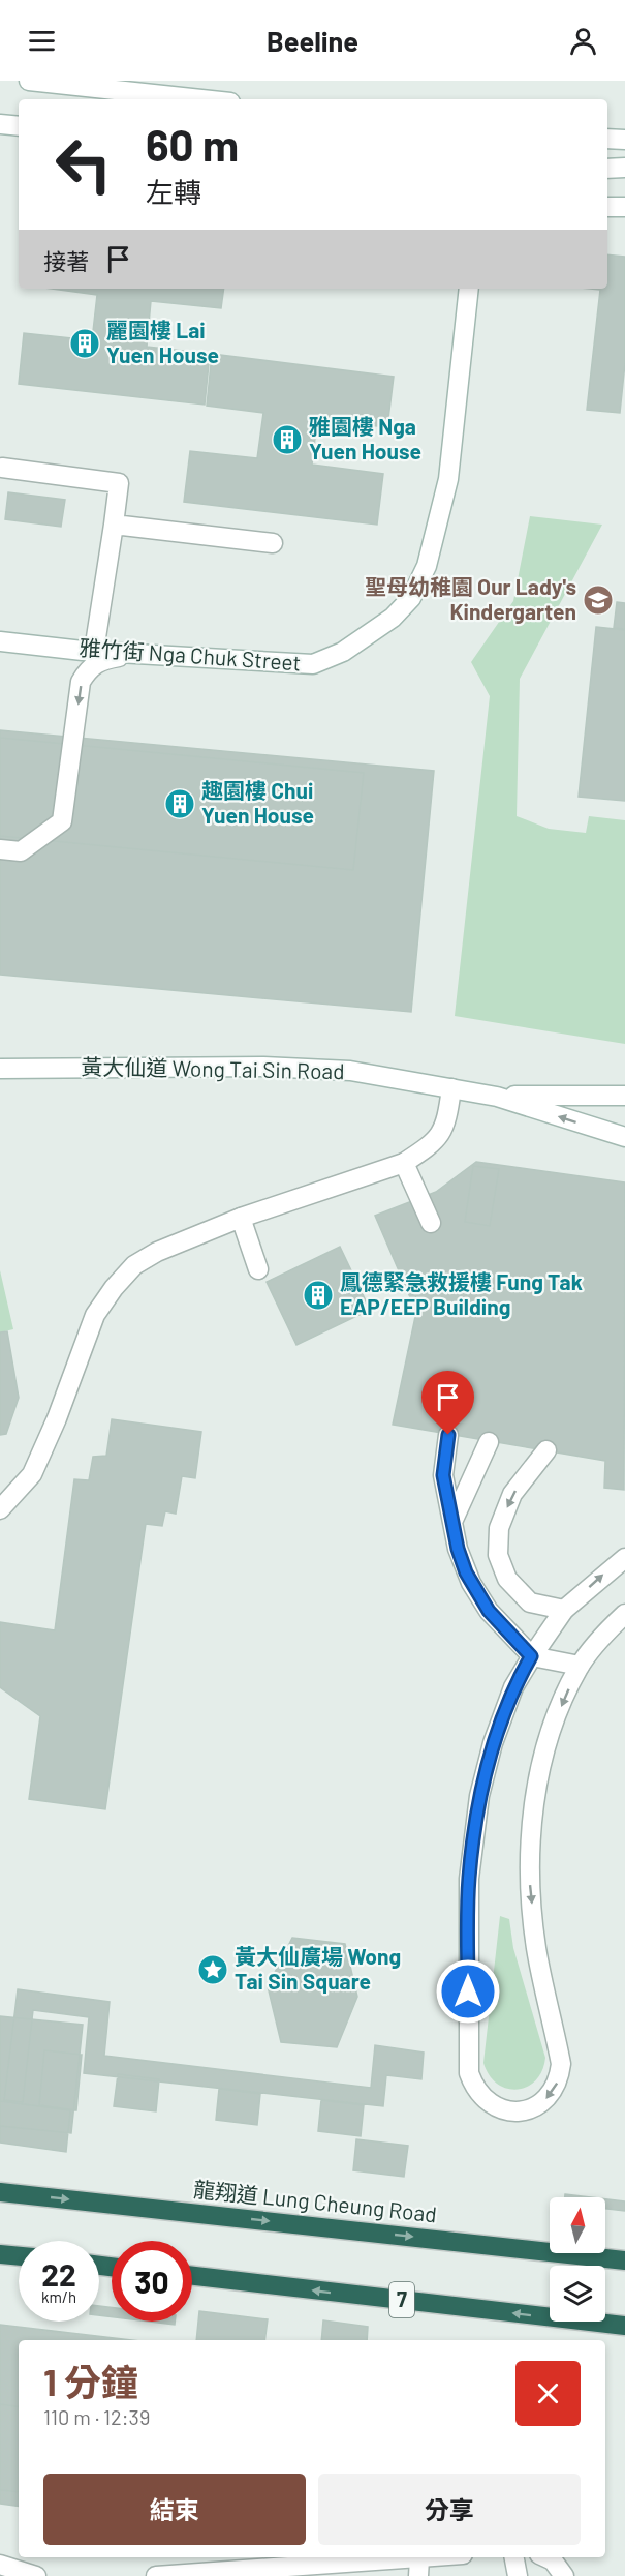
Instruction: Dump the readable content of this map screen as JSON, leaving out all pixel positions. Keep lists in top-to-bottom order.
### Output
{
  "streets": {
    "highway": ["龍翔道 Lung Cheung Road", "7"],
    "street": ["雅竹街 Nga Chuk Street", "黃大仙道 Wong Tai Sin Road"]
  },
  "places": {
    "building": [
      "麗園樓 Lai Yuen House",
      "雅園樓 Nga Yuen House",
      "趣園樓 Chui Yuen House",
      "鳳德緊急救援樓 Fung Tak EAP/EEP Building"
    ],
    "school or university": ["聖母幼稚園 Our Lady's Kindergarten"],
    "place": ["黃大仙廣場 Wong Tai Sin Square"]
  },
  "north": "top",
  "page": {
    "header": "Beeline",
    "turn": ["60 m", "左轉"],
    "then": "接著",
    "speed": "22 km/h",
    "limit": "30",
    "heading": ["1 分鐘", "110 m · 12:39"],
    "buttons": ["結束", "分享"]
  }
}
